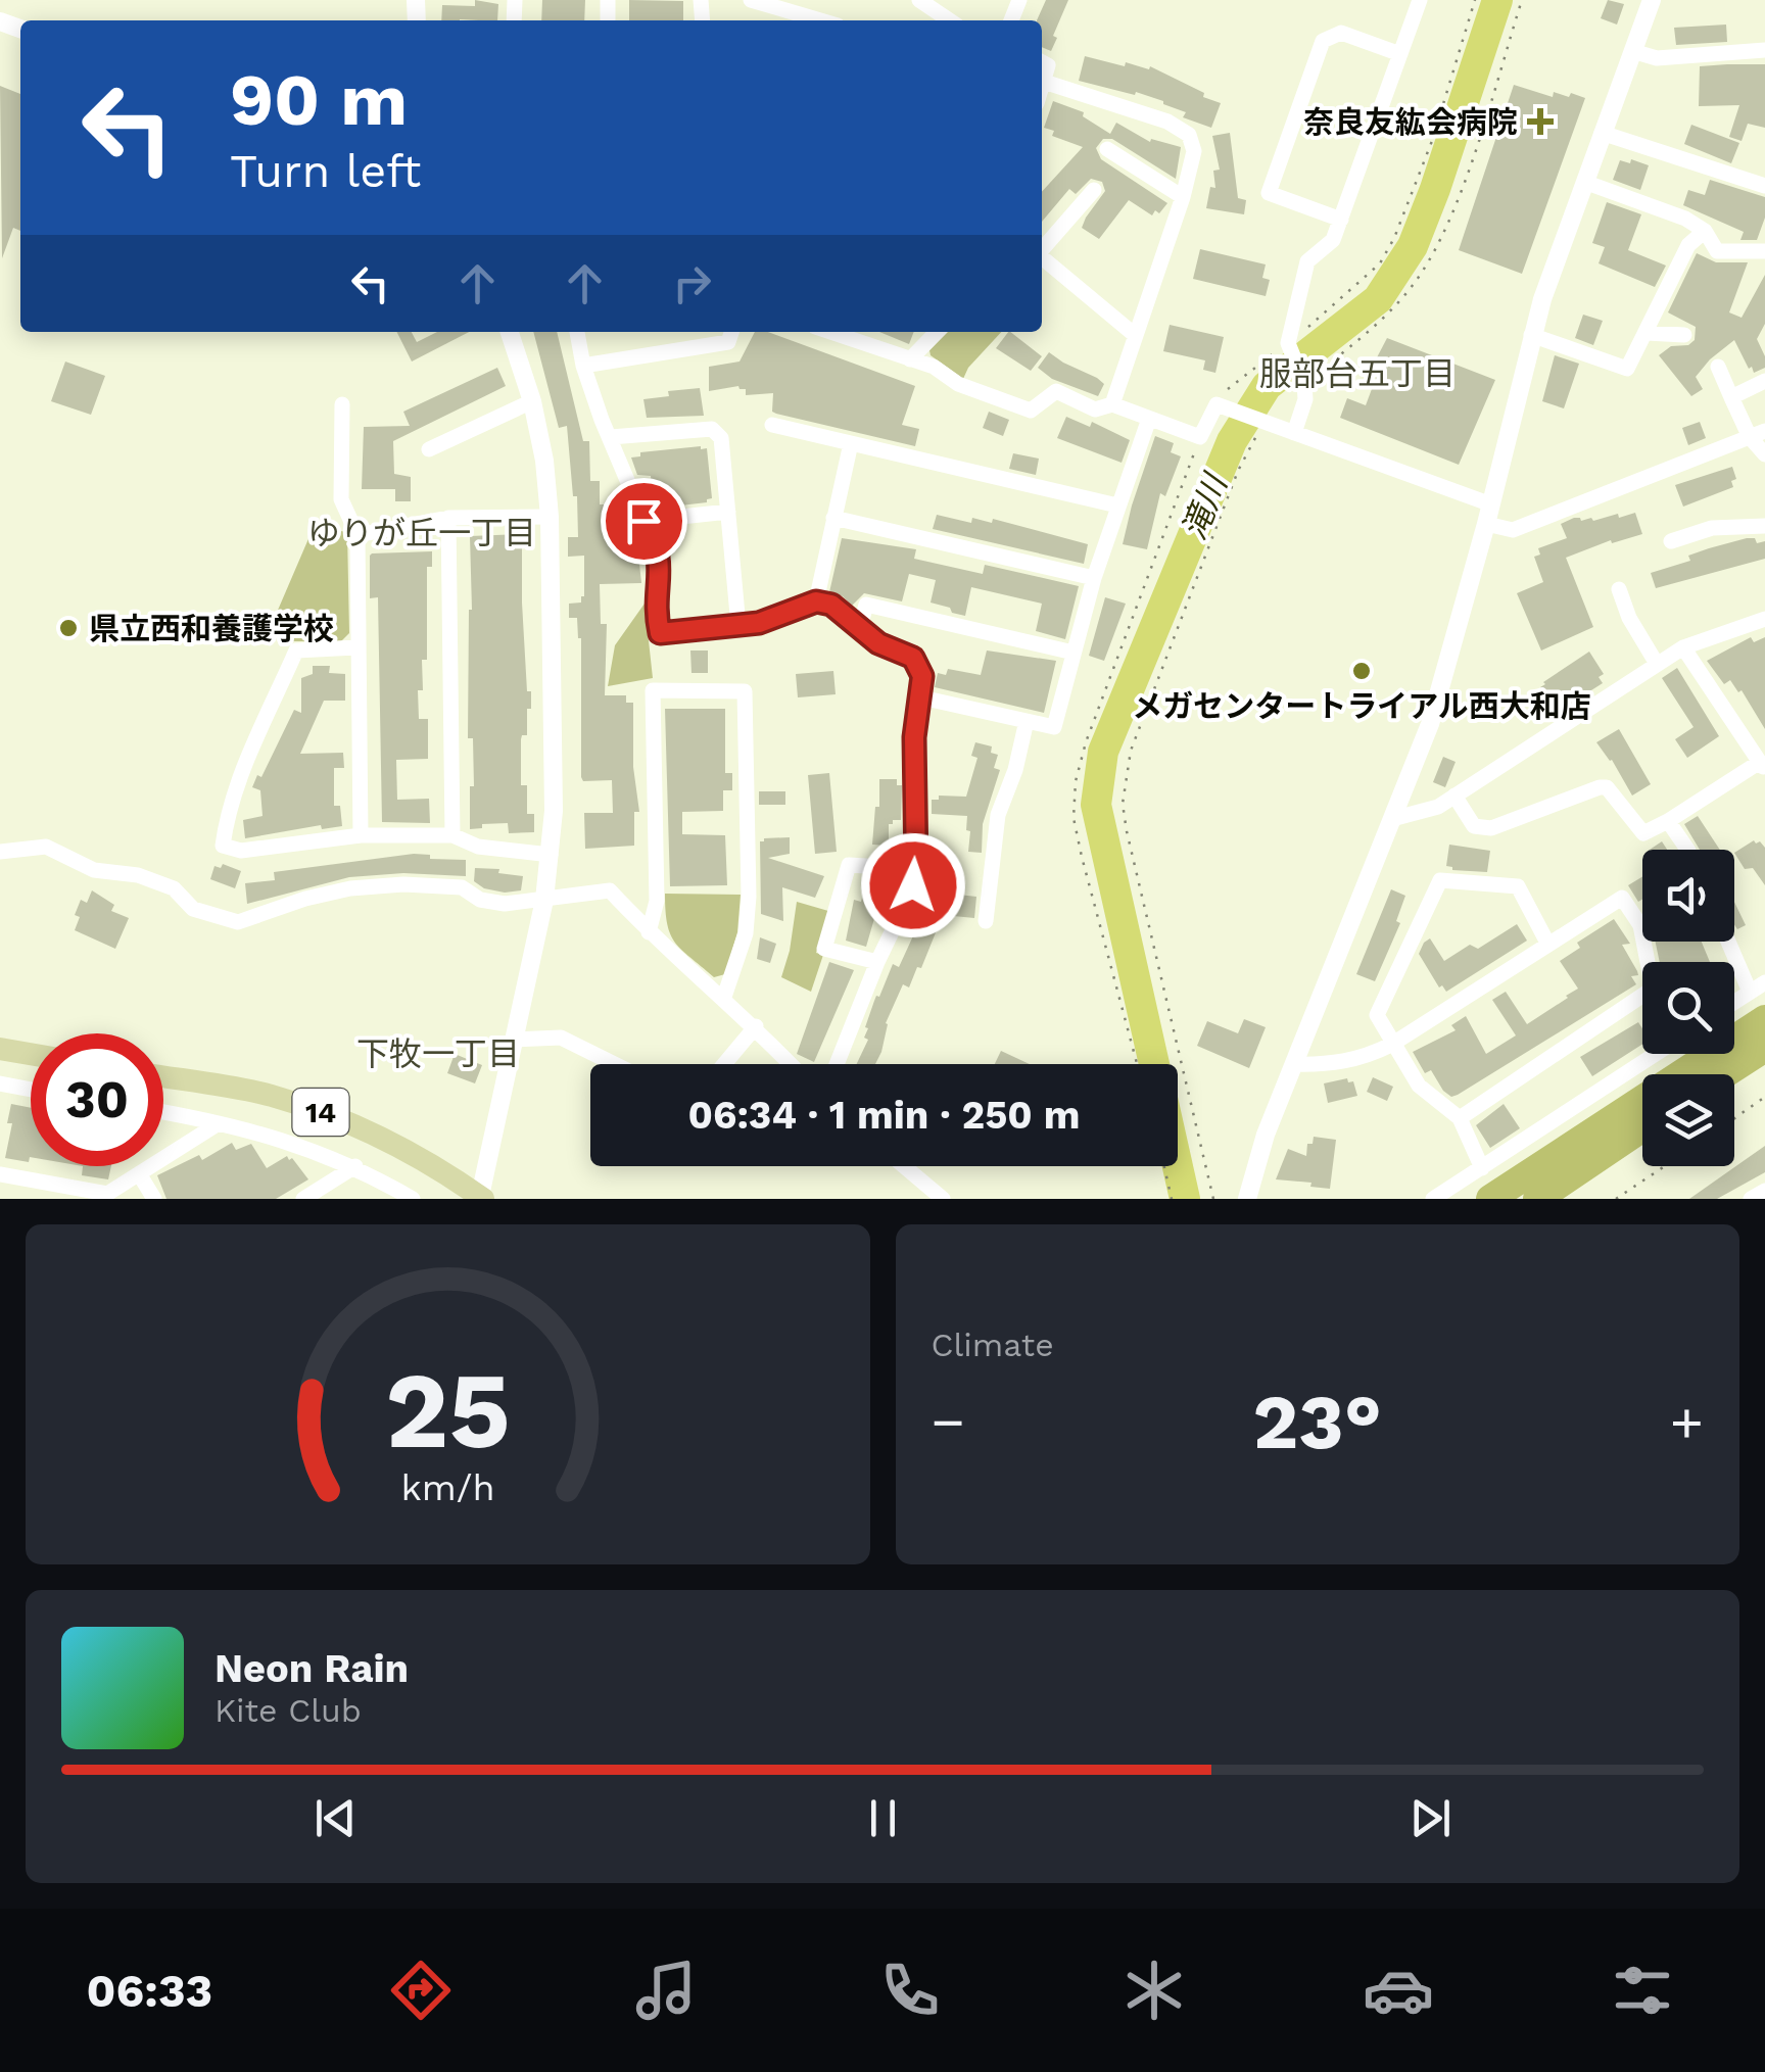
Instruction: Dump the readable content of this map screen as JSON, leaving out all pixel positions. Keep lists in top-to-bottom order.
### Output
{
  "streets": {
    "main road": ["14"]
  },
  "districts": ["服部台五丁目", "ゆりが丘一丁目", "下牧一丁目"],
  "water": ["滝川"],
  "places": {
    "health": ["奈良友紘会病院"],
    "other": ["県立西和養護学校", "メガセンタートライアル西大和店"]
  },
  "page": {
    "turn": ["90 m", "Turn left"],
    "limit": "30",
    "trip": "06:34 · 1 min · 250 m",
    "tile": "Climate",
    "heat": ["−", "23°", "+"],
    "song": ["Neon Rain", "Kite Club"],
    "tabs": "06:33",
    "gauge": ["25", "km/h"]
  }
}
